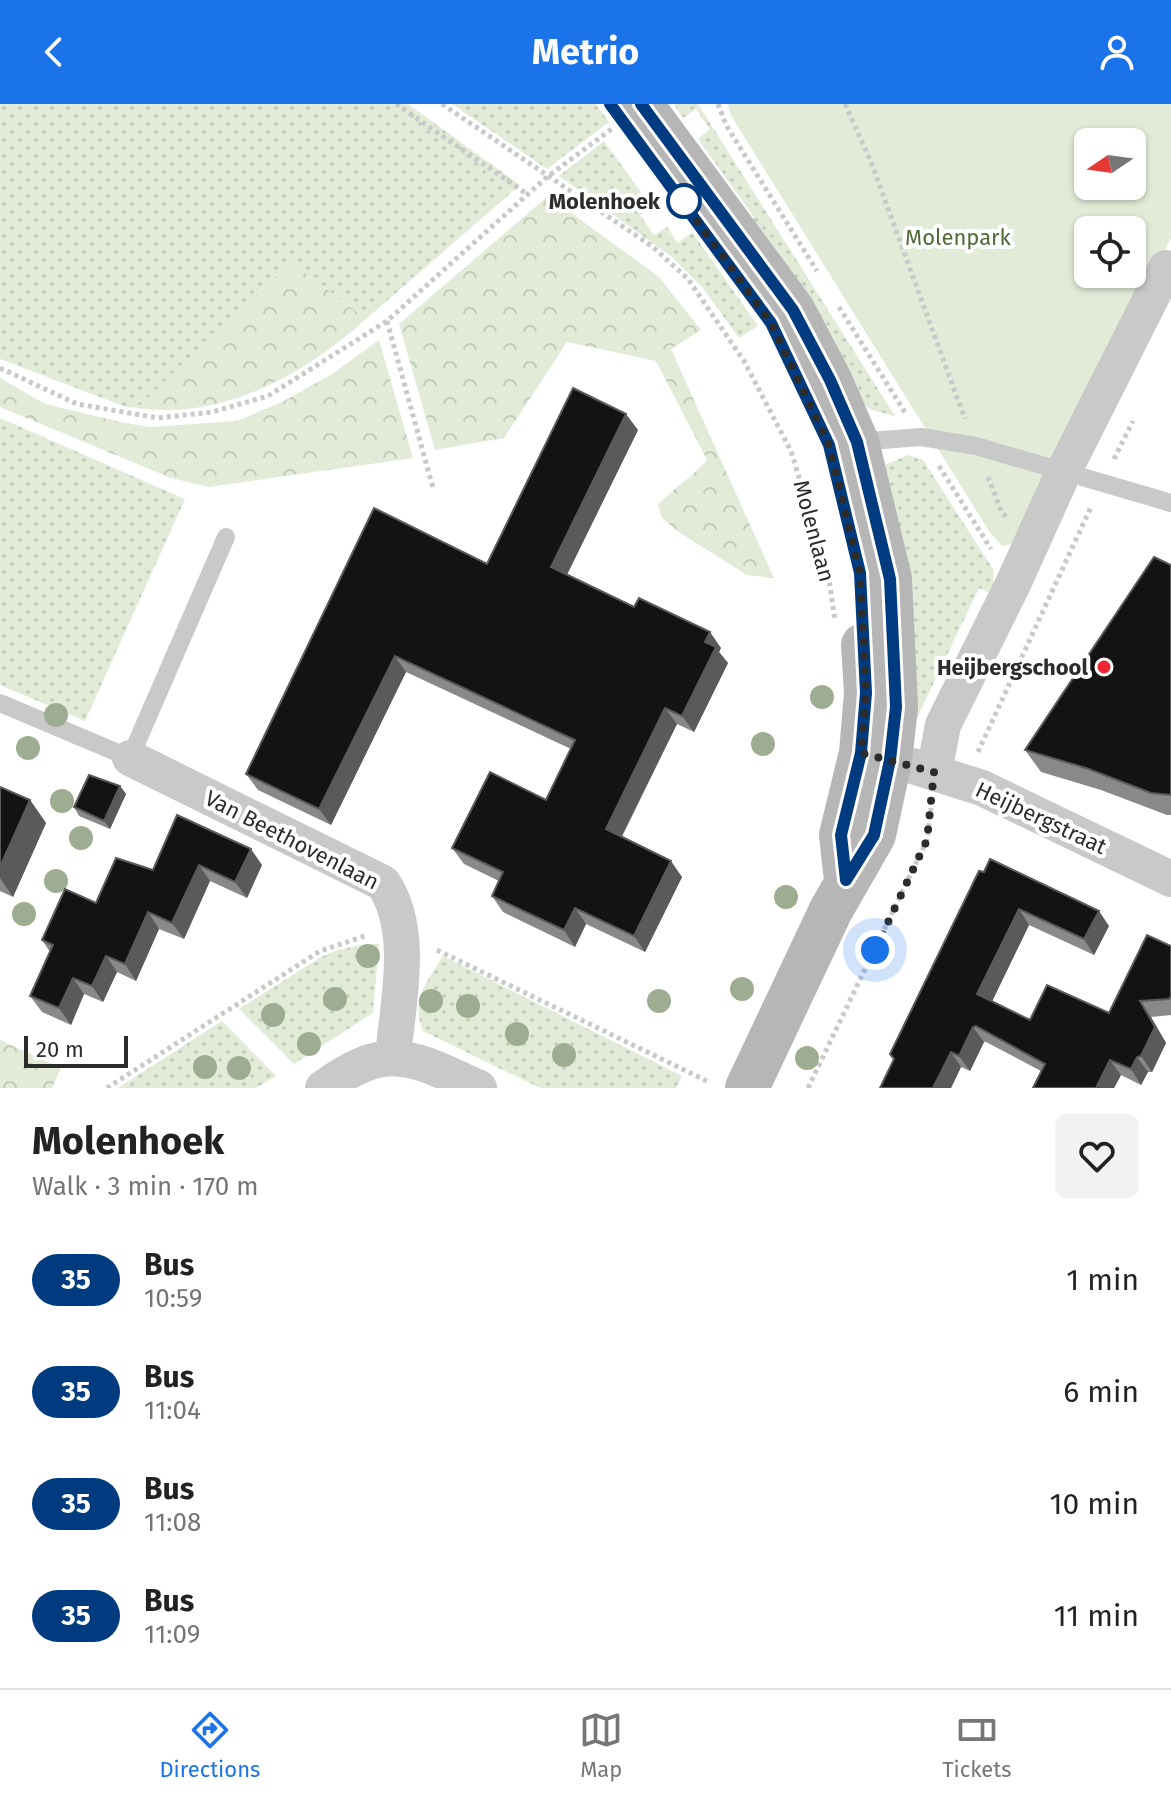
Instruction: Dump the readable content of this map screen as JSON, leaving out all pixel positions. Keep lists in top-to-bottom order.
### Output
{
  "streets": {
    "main road": ["Molenlaan"],
    "street": ["Heijbergstraat", "Van Beethovenlaan"]
  },
  "crossings": [
    ["Molenlaan", "Heijbergstraat"]
  ],
  "parks": ["Molenpark"],
  "places": ["Molenhoek", "Heijbergschool"],
  "lines": ["bus line 35"],
  "scale_bar": "20 m",
  "north": "left",
  "page": {
    "header": "Metrio",
    "scale": "20 m",
    "heading": ["Molenhoek", "Walk · 3 min · 170 m"],
    "list": [
      {
        "mark": "35",
        "name": "Bus",
        "note": "10:59",
        "value": "1 min"
      },
      {
        "mark": "35",
        "name": "Bus",
        "note": "11:04",
        "value": "6 min"
      },
      {
        "mark": "35",
        "name": "Bus",
        "note": "11:08",
        "value": "10 min"
      },
      {
        "mark": "35",
        "name": "Bus",
        "note": "11:09",
        "value": "11 min"
      }
    ],
    "tabs": ["Directions", "Map", "Tickets"]
  }
}
